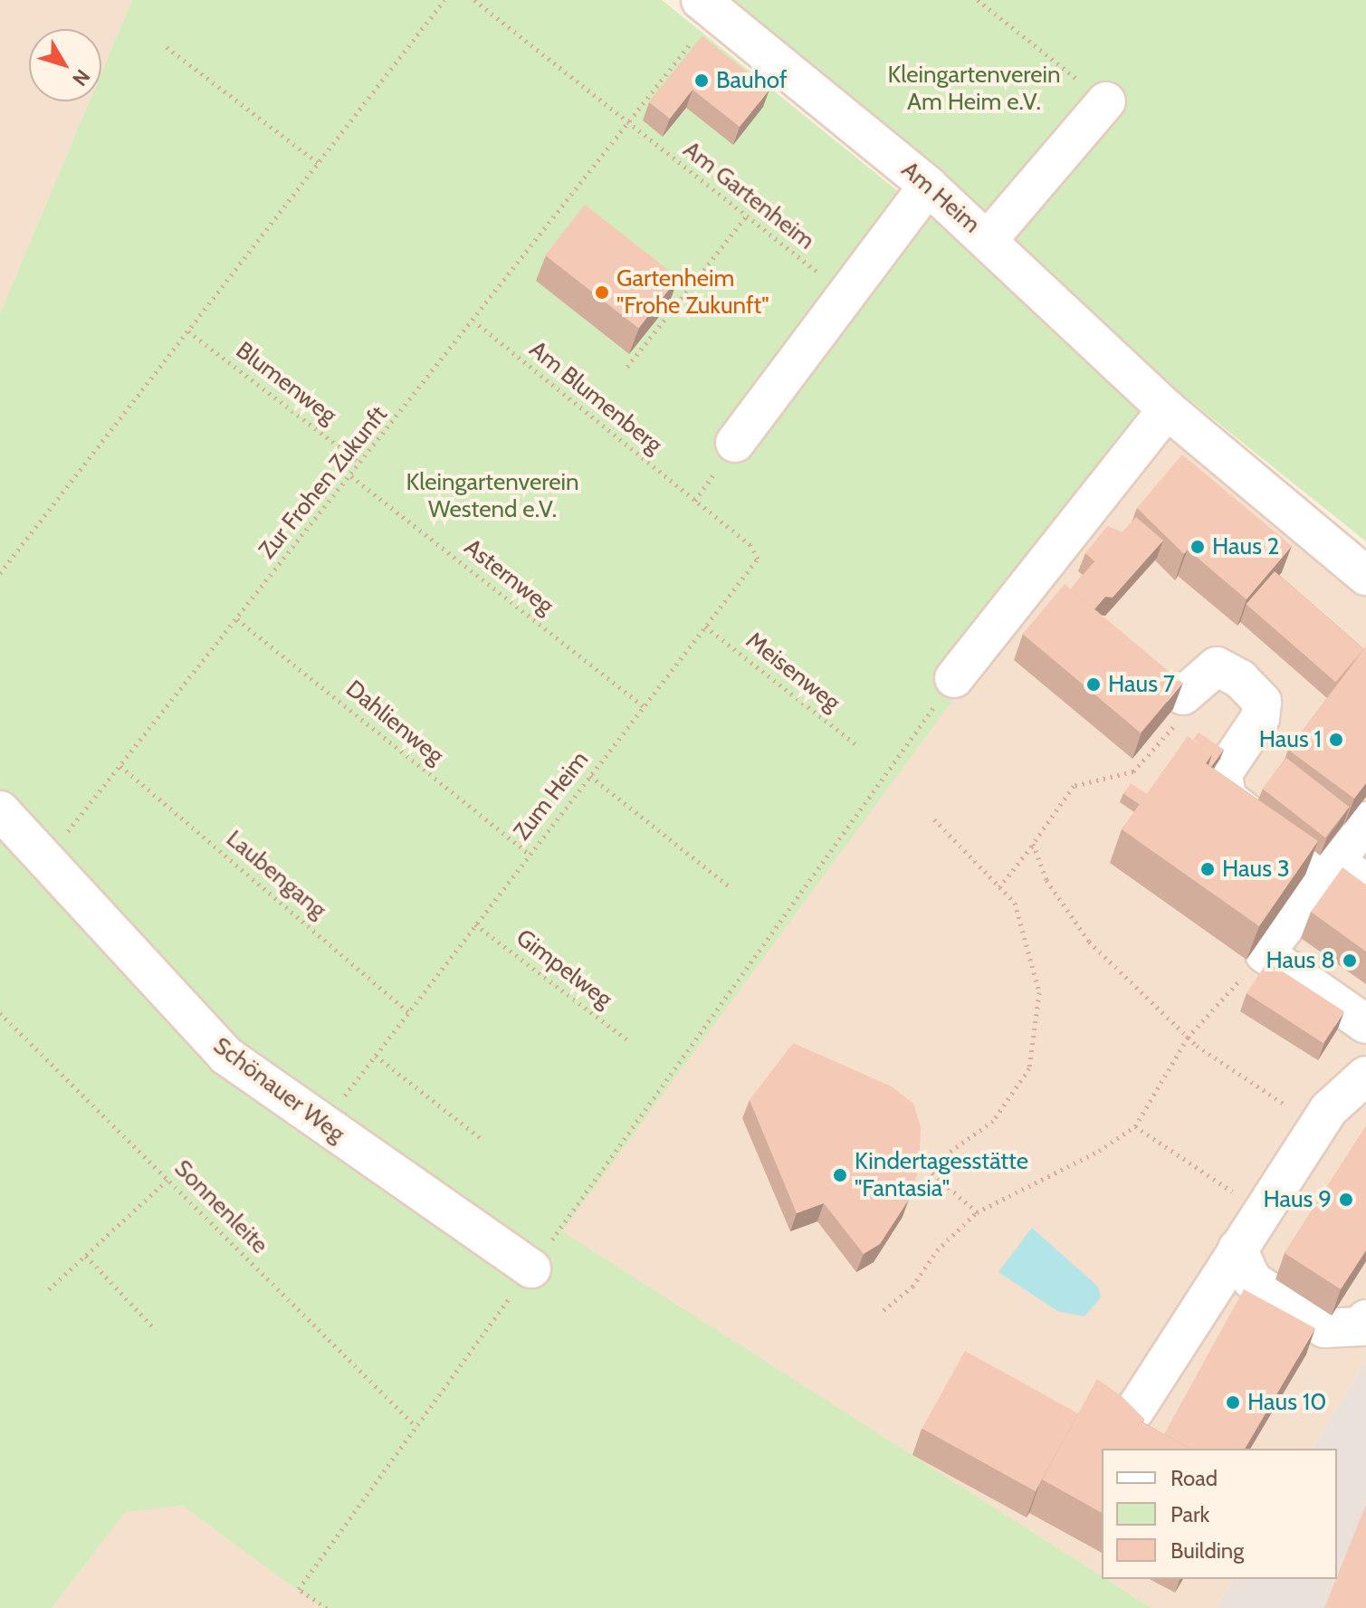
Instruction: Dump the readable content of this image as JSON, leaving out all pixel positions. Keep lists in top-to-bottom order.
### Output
{
  "streets": {
    "street": ["Am Heim", "Schönauer Weg"],
    "path": [
      "Am Gartenheim",
      "Blumenweg",
      "Am Blumenberg",
      "Zur Frohen Zukunft",
      "Asternweg",
      "Meisenweg",
      "Dahlienweg",
      "Zum Heim",
      "Laubengang",
      "Gimpelweg",
      "Sonnenleite"
    ]
  },
  "crossings": [
    ["Am Gartenheim", "Zur Frohen Zukunft"],
    ["Blumenweg", "Zur Frohen Zukunft"],
    ["Am Blumenberg", "Zur Frohen Zukunft"],
    ["Am Blumenberg", "Zum Heim"],
    ["Zur Frohen Zukunft", "Asternweg"],
    ["Zur Frohen Zukunft", "Dahlienweg"],
    ["Zur Frohen Zukunft", "Laubengang"],
    ["Zur Frohen Zukunft", "Schönauer Weg"],
    ["Asternweg", "Zum Heim"],
    ["Meisenweg", "Zum Heim"],
    ["Dahlienweg", "Zum Heim"],
    ["Zum Heim", "Laubengang"],
    ["Zum Heim", "Gimpelweg"],
    ["Zum Heim", "Schönauer Weg"]
  ],
  "parks": ["Kleingartenverein Am Heim e.V.", "Kleingartenverein Westend e.V."],
  "places": [
    "Bauhof",
    "Gartenheim \"Frohe Zukunft\"",
    "Haus 2",
    "Haus 7",
    "Haus 1",
    "Haus 3",
    "Haus 8",
    "Kindertagesstätte \"Fantasia\"",
    "Haus 9",
    "Haus 10"
  ],
  "legend": ["Road", "Park", "Building"],
  "north": "bottom right"
}
